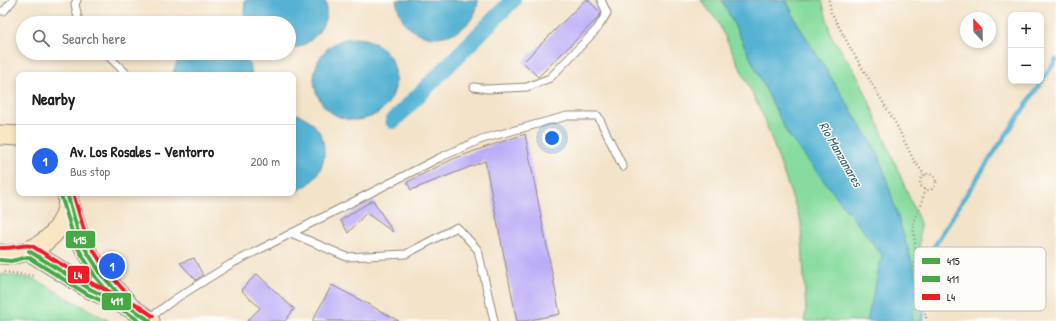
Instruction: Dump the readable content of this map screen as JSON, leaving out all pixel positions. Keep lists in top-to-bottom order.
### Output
{
  "water": ["Río Manzanares"],
  "lines": ["transit line 415", "transit line 411", "transit line L4"],
  "legend": ["415", "411", "L4"],
  "north": "top",
  "page": {
    "map_buttons": ["+", "−"],
    "search": "Search here",
    "heading": "Nearby",
    "list": [
      {
        "mark": "1",
        "name": "Av. Los Rosales - Ventorro",
        "note": "Bus stop",
        "value": "200 m"
      }
    ],
    "pins": "1"
  }
}
